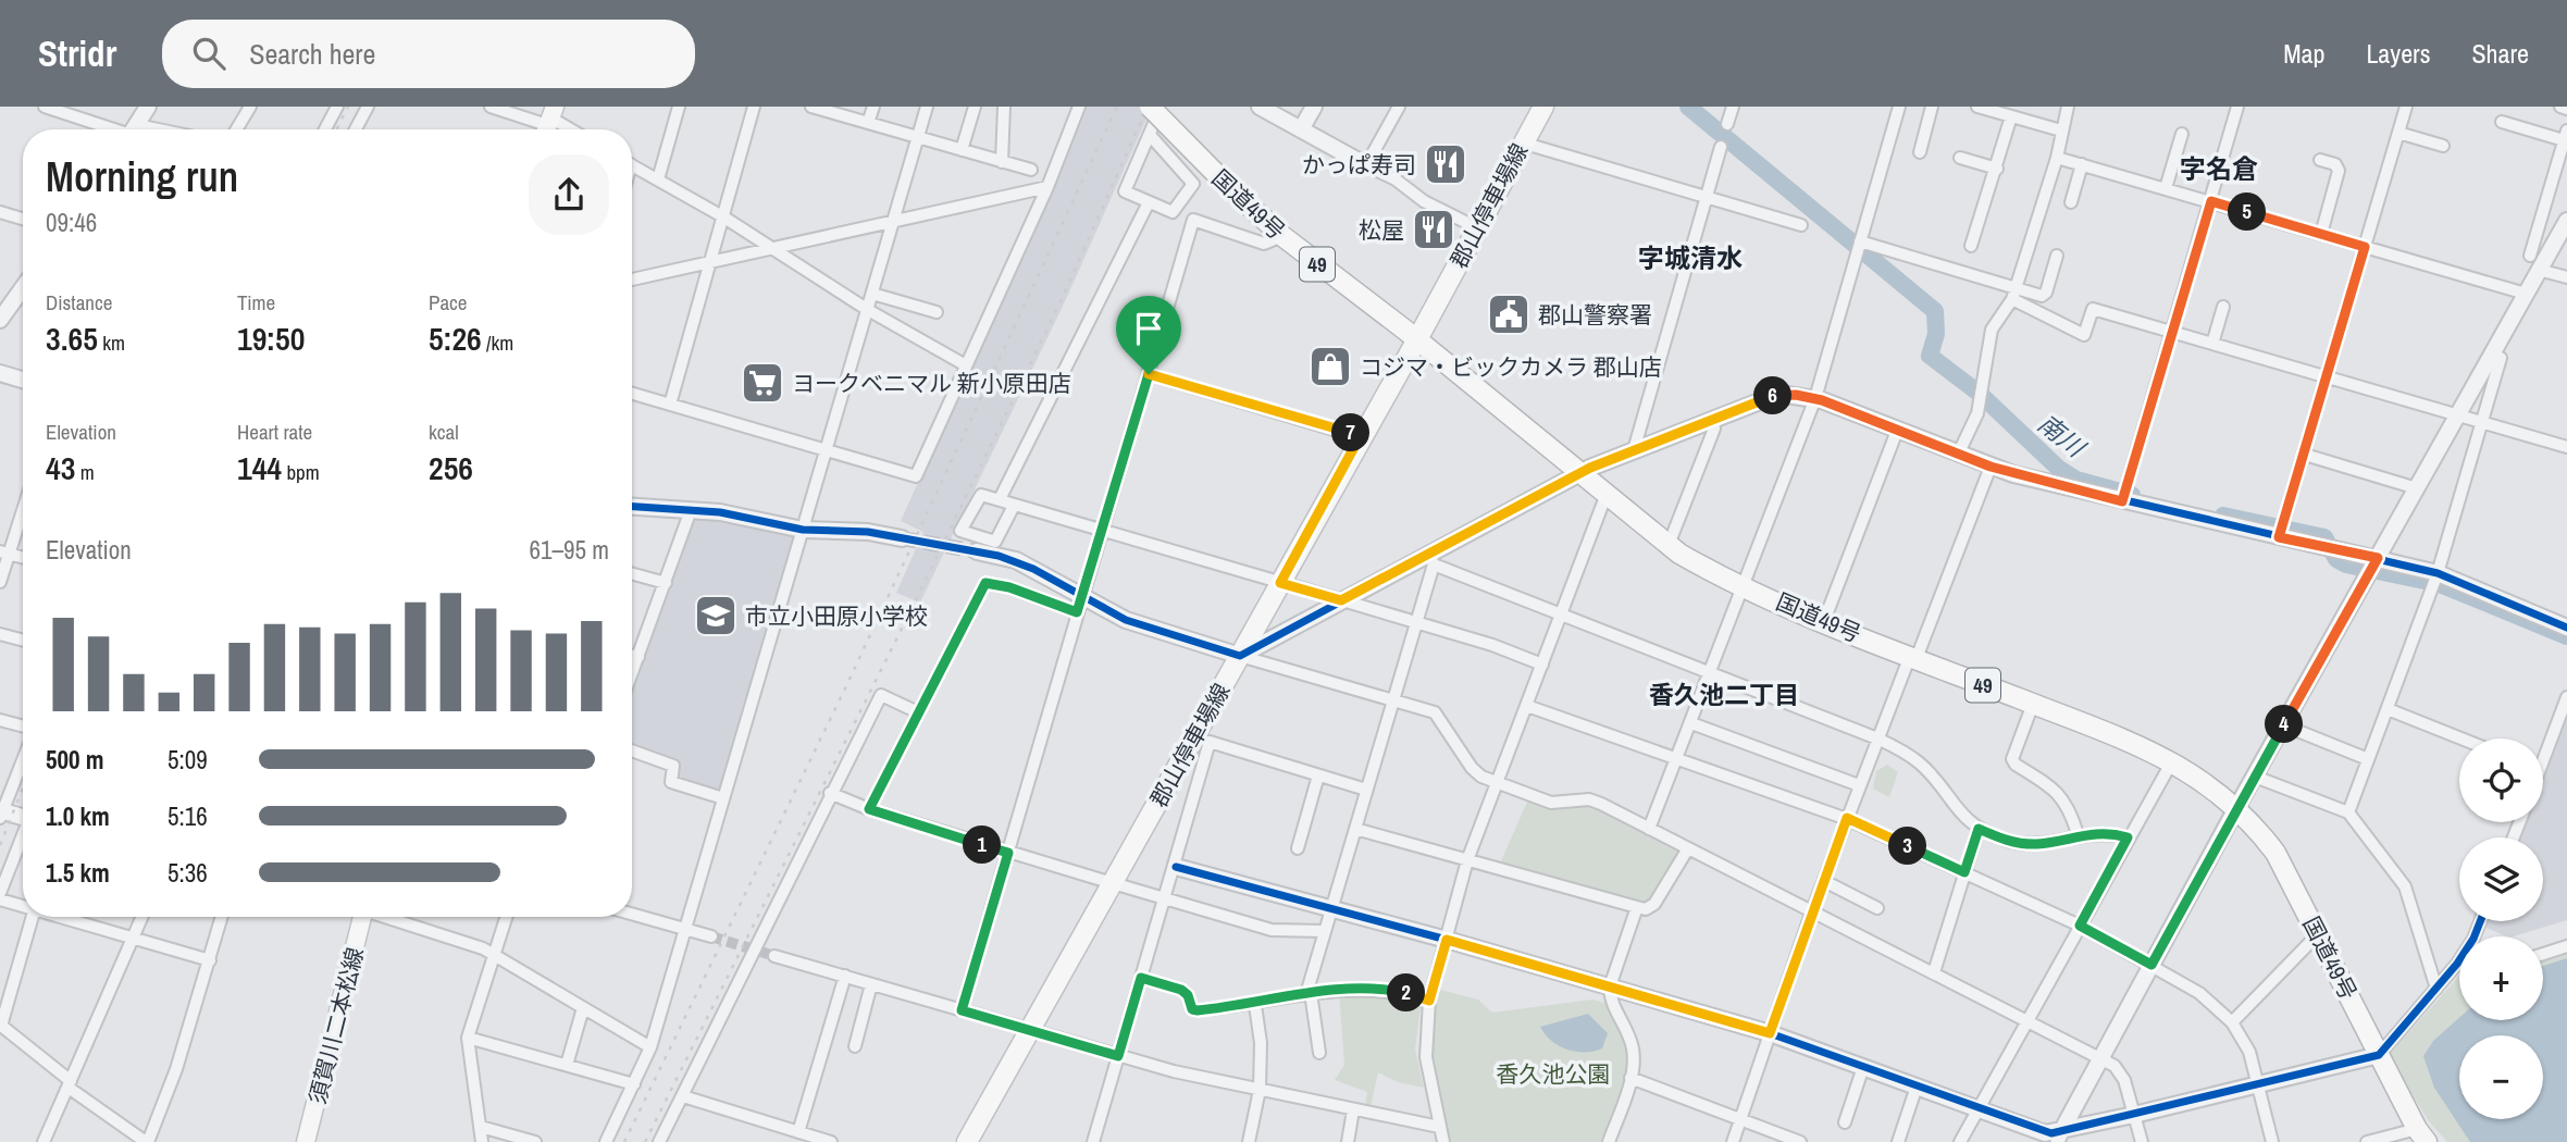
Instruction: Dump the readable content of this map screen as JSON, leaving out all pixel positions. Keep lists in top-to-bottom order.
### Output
{
  "streets": {
    "main road": [
      "国道49号",
      "郡山停車場線",
      "49",
      "須賀川二本松線"
    ]
  },
  "crossings": [
    ["国道49号", "郡山停車場線"]
  ],
  "districts": ["字名倉", "字城清水", "香久池二丁目"],
  "water": ["南川"],
  "parks": ["香久池公園"],
  "places": {
    "restaurant": ["かっぱ寿司", "松屋"],
    "public building": ["郡山警察署"],
    "shop": ["コジマ・ビックカメラ 郡山店"],
    "supermarket": ["ヨークベニマル 新小原田店"],
    "school or university": ["市立小田原小学校"]
  },
  "page": {
    "header": "Stridr",
    "search": "Search here",
    "nav": ["Map", "Layers", "Share"],
    "heading": ["Morning run", "09:46"],
    "pins": [
      "5",
      "6",
      "7",
      "4",
      "1",
      "3",
      "2"
    ],
    "stats": [
      ["Distance", "3.65 km"],
      ["Time", "19:50"],
      ["Pace", "5:26 /km"],
      ["Elevation", "43 m"],
      ["Heart rate", "144 bpm"],
      ["kcal", "256"]
    ],
    "chart": ["Elevation", "61–95 m"],
    "list": [
      {
        "name": "500 m",
        "note": "5:09"
      },
      {
        "name": "1.0 km",
        "note": "5:16"
      },
      {
        "name": "1.5 km",
        "note": "5:36"
      }
    ],
    "map_buttons": ["+", "−"]
  }
}
